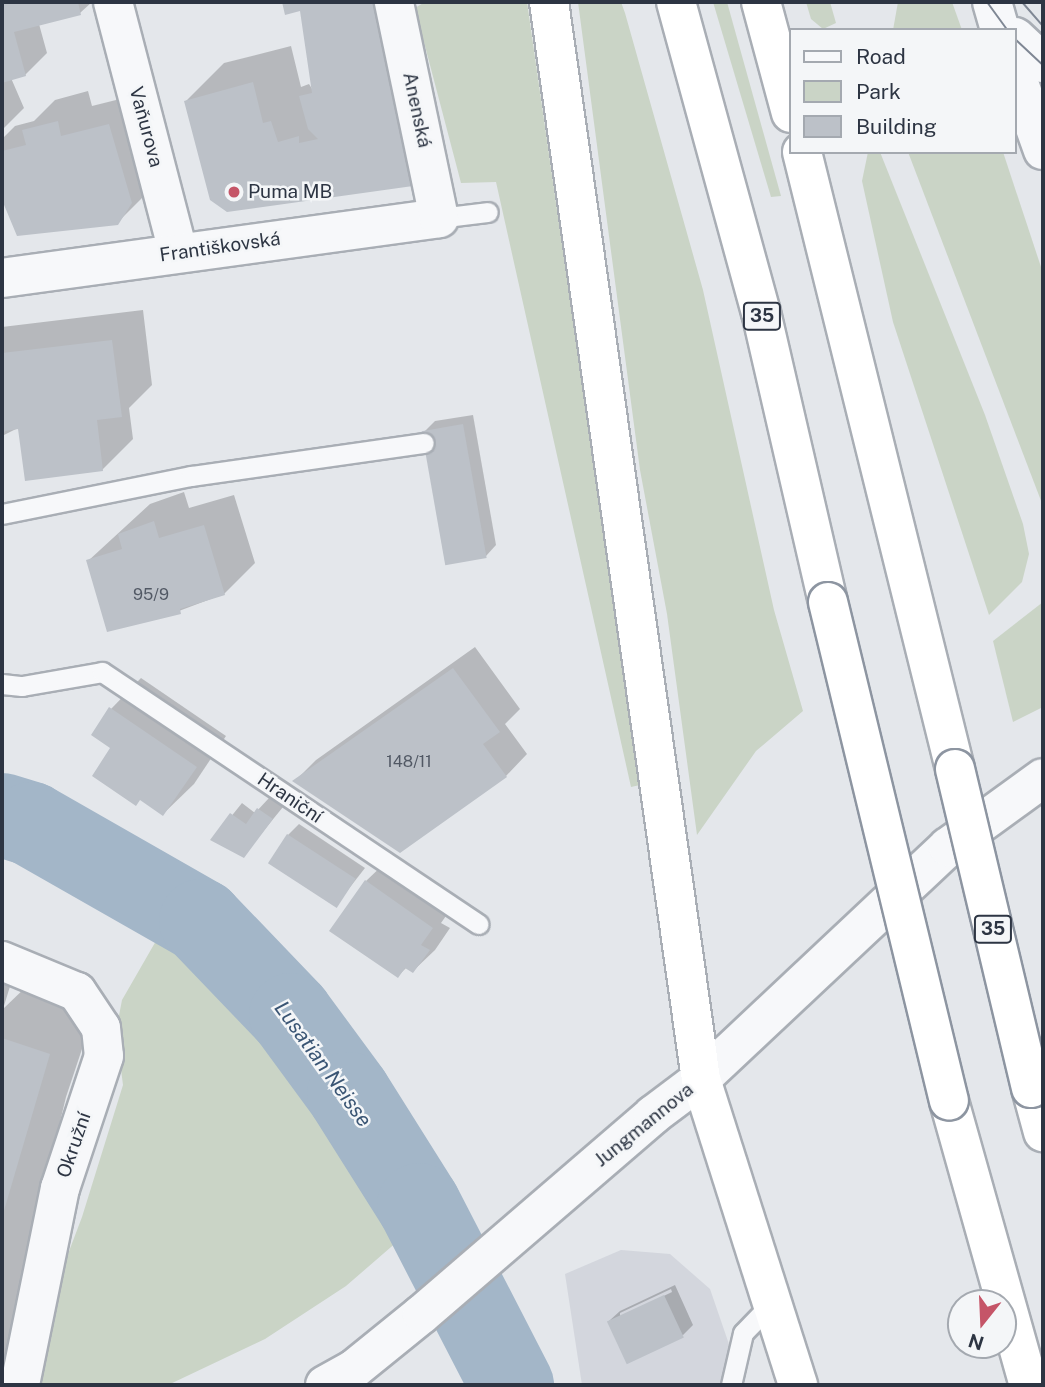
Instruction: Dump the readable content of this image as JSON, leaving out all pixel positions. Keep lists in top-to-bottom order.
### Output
{
  "streets": {
    "highway": ["35"],
    "street": [
      "Anenská",
      "Vaňurova",
      "Františkovská",
      "Jungmannova",
      "Okružní"
    ],
    "lane": ["Hraniční"]
  },
  "crossings": [
    ["Anenská", "Františkovská"],
    ["Vaňurova", "Františkovská"]
  ],
  "water": ["Lusatian Neisse"],
  "places": ["Puma MB"],
  "house_numbers": ["95/9", "148/11"],
  "legend": ["Road", "Park", "Building"],
  "north": "bottom"
}
